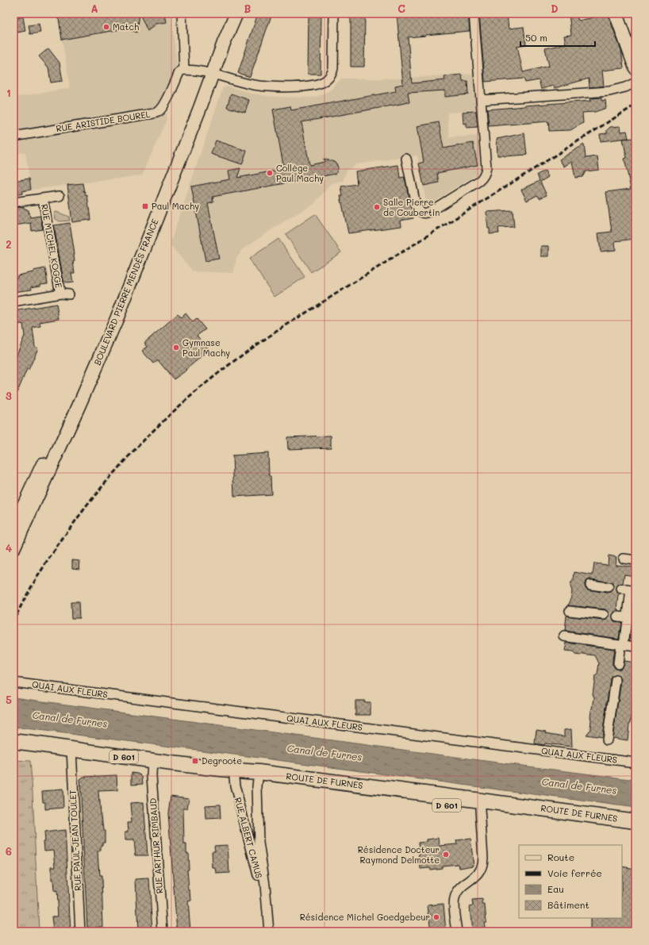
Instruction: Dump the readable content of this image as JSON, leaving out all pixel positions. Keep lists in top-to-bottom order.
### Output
{
  "streets": {
    "main road": ["BOULEVARD PIERRE MENDÈS FRANCE", "D 601", "ROUTE DE FURNES"],
    "street": [
      "RUE ARISTIDE BOUREL",
      "RUE MICHEL KOGGE",
      "QUAI AUX FLEURS",
      "RUE ALBERT CAMUS",
      "RUE PAUL-JEAN TOULET",
      "RUE ARTHUR RIMBAUD"
    ]
  },
  "crossings": [
    ["ROUTE DE FURNES", "RUE ALBERT CAMUS"],
    ["ROUTE DE FURNES", "RUE PAUL-JEAN TOULET"],
    ["ROUTE DE FURNES", "RUE ARTHUR RIMBAUD"]
  ],
  "water": ["Canal de Furnes"],
  "places": {
    "other": [
      "Match",
      "Collège Paul Machy",
      "Salle Pierre de Coubertin",
      "Gymnase Paul Machy",
      "Résidence Docteur Raymond Delmotte",
      "Résidence Michel Goedgebeur"
    ],
    "transit": ["Paul Machy", "Degroote"]
  },
  "legend": [
    "Route",
    "Voie ferrée",
    "Eau",
    "Bâtiment"
  ],
  "scale_bar": "50 m",
  "grid": {
    "columns": [
      "A",
      "B",
      "C",
      "D"
    ],
    "rows": [
      "1",
      "2",
      "3",
      "4",
      "5",
      "6"
    ]
  }
}
